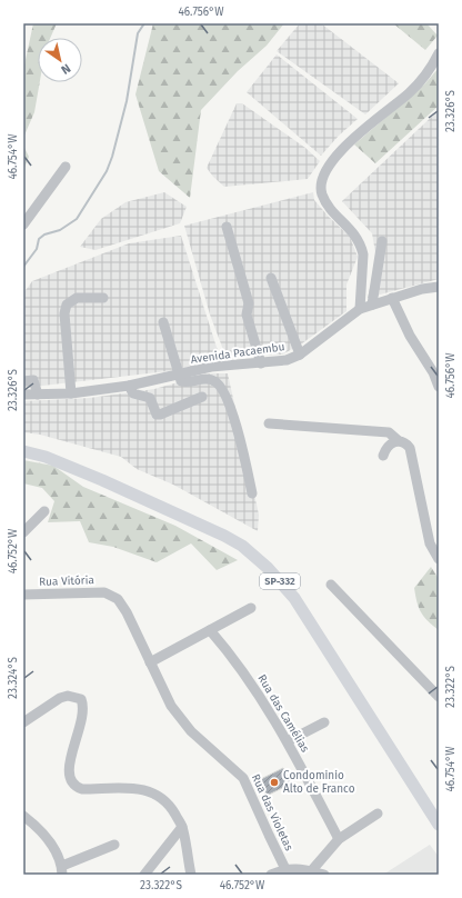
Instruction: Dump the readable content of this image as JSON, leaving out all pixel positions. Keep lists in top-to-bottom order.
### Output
{
  "streets": {
    "main road": ["SP-332"],
    "street": [
      "Avenida Pacaembu",
      "Rua Vitória",
      "Rua das Camélias",
      "Rua das Violetas"
    ]
  },
  "crossings": [
    ["Rua Vitória", "Rua das Violetas"]
  ],
  "places": ["Condominio Alto de Franco"],
  "north": "bottom right",
  "coordinates": [
    "46.756°W",
    "23.326°S",
    "46.754°W",
    "46.752°W",
    "23.324°S",
    "23.322°S"
  ]
}
